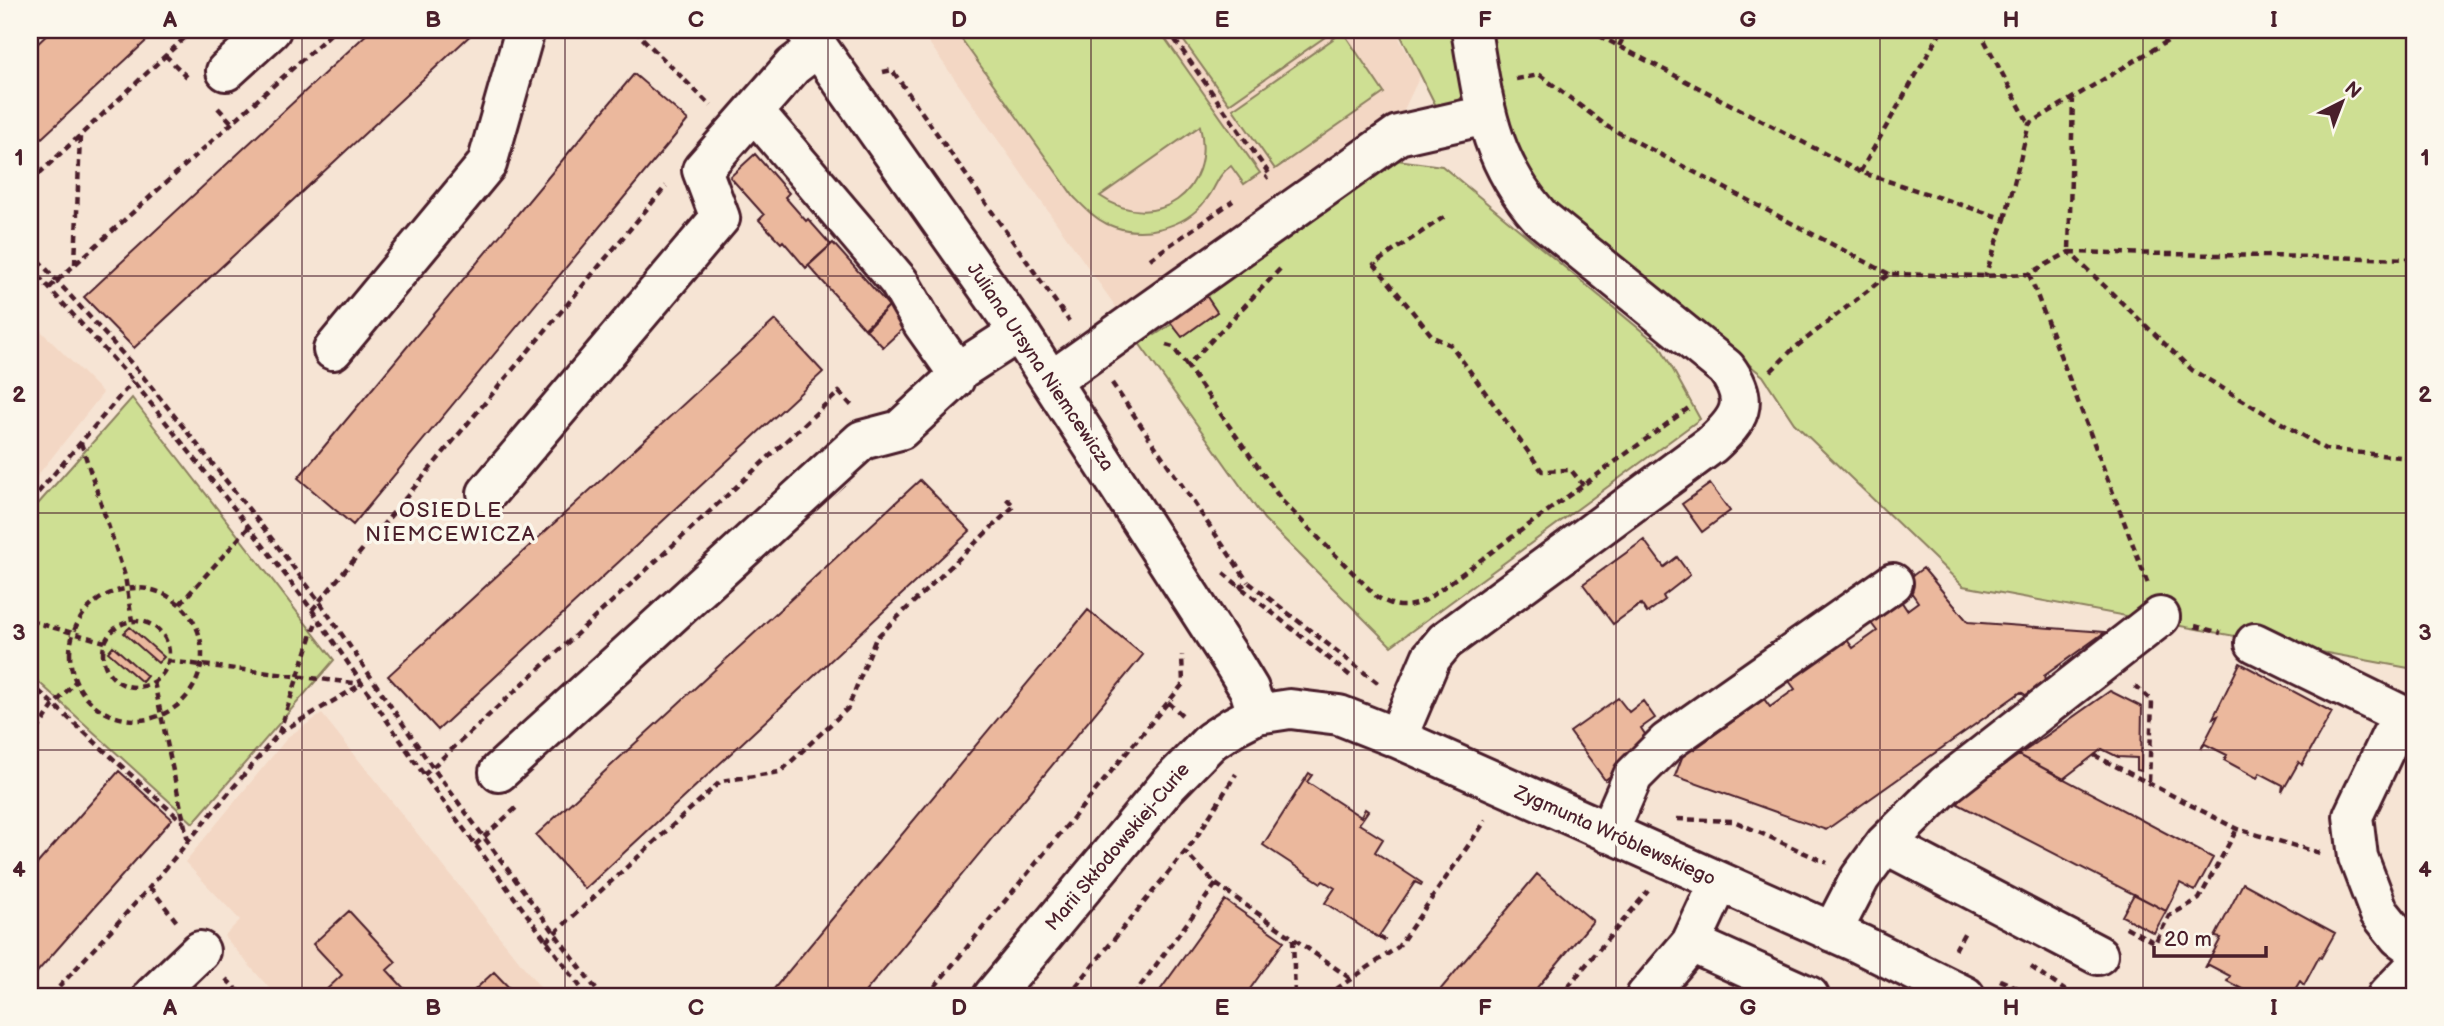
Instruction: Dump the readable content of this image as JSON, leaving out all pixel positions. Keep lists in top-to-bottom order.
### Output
{
  "streets": {
    "street": ["Juliana Ursyna Niemcewicza", "Zygmunta Wróblewskiego", "Marii Skłodowskiej-Curie"]
  },
  "crossings": [
    ["Juliana Ursyna Niemcewicza", "Zygmunta Wróblewskiego"],
    ["Juliana Ursyna Niemcewicza", "Marii Skłodowskiej-Curie"],
    ["Zygmunta Wróblewskiego", "Marii Skłodowskiej-Curie"]
  ],
  "districts": ["OSIEDLE NIEMCEWICZA"],
  "scale_bar": "20 m",
  "north": "top right",
  "grid": {
    "columns": [
      "A",
      "B",
      "C",
      "D",
      "E",
      "F",
      "G",
      "H",
      "I"
    ],
    "rows": [
      "1",
      "2",
      "3",
      "4"
    ]
  }
}
